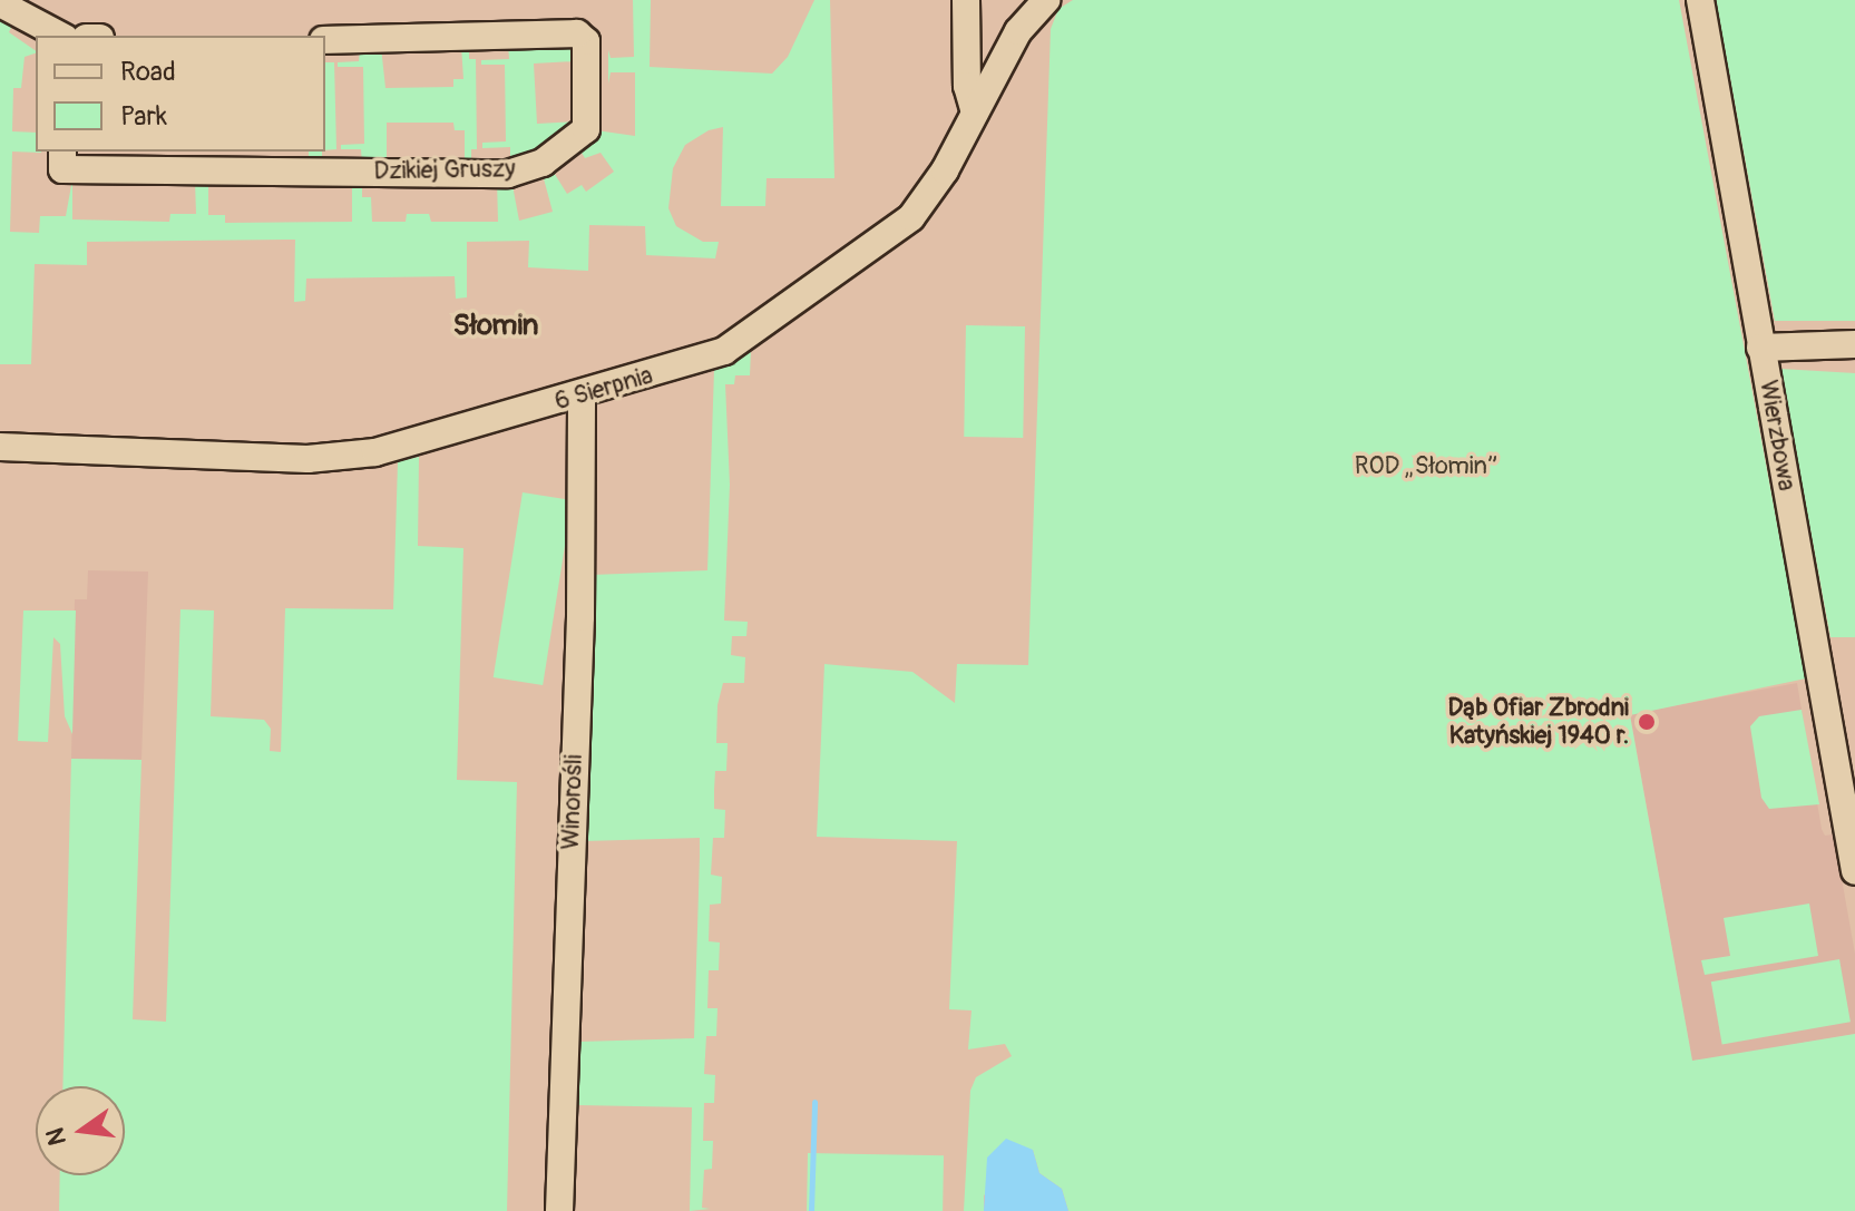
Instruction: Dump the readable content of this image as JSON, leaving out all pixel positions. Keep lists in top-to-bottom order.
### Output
{
  "streets": {
    "street": [
      "Dzikiej Gruszy",
      "6 Sierpnia",
      "Wierzbowa",
      "Winorośli"
    ]
  },
  "crossings": [
    ["6 Sierpnia", "Winorośli"]
  ],
  "districts": ["Słomin"],
  "parks": ["ROD „Słomin”"],
  "places": ["Dąb Ofiar Zbrodni Katyńskiej 1940 r."],
  "legend": ["Road", "Park"],
  "north": "left"
}
